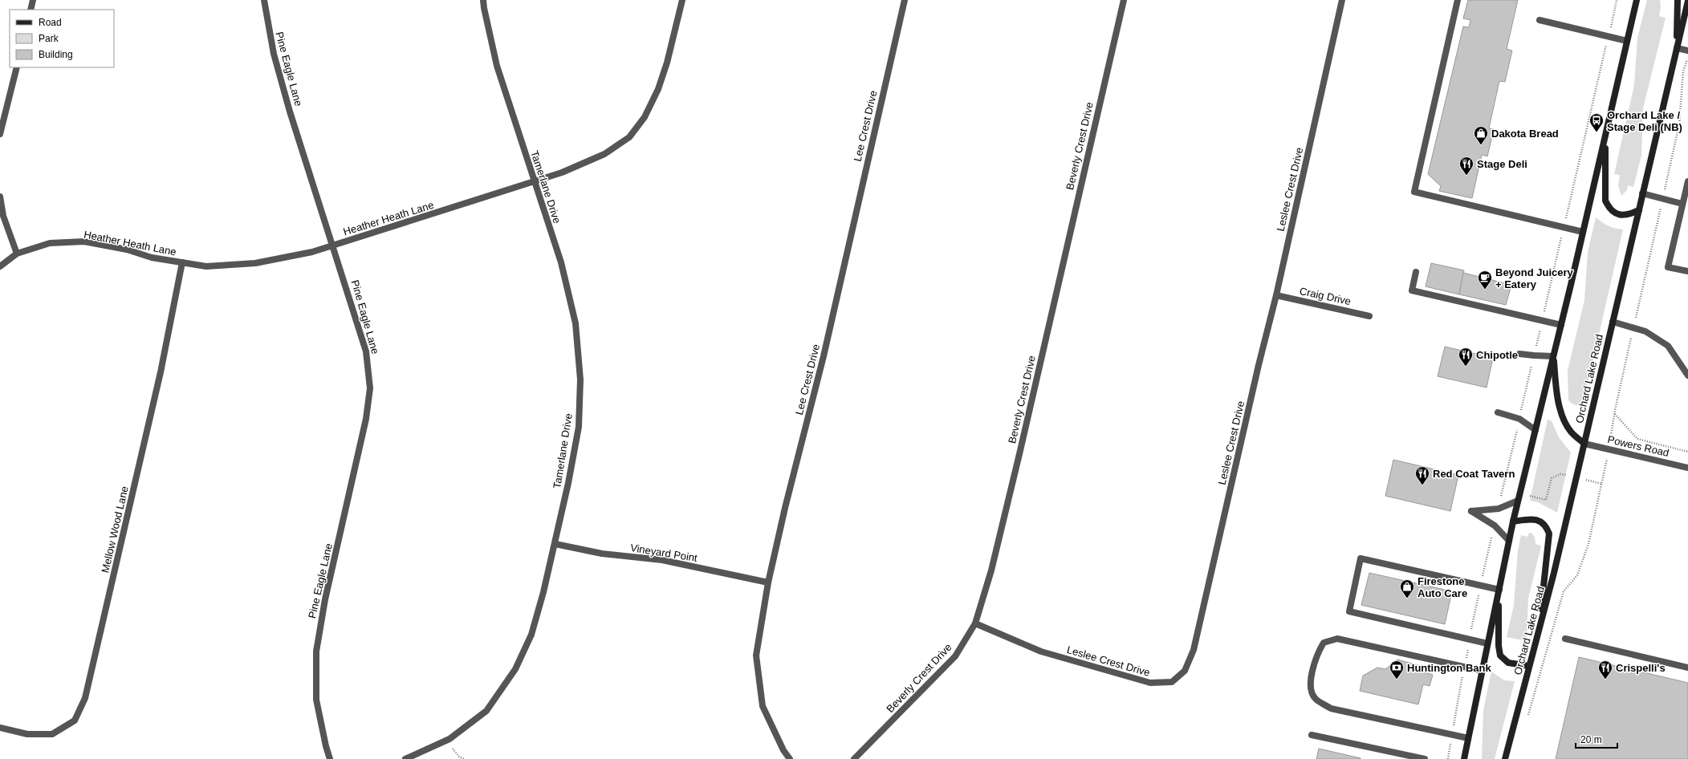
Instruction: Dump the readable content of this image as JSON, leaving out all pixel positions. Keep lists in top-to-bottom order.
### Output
{
  "streets": {
    "main road": ["Orchard Lake Road"],
    "street": [
      "Pine Eagle Lane",
      "Lee Crest Drive",
      "Beverly Crest Drive",
      "Tamerlane Drive",
      "Leslee Crest Drive",
      "Heather Heath Lane",
      "Craig Drive",
      "Powers Road",
      "Mellow Wood Lane",
      "Vineyard Point"
    ]
  },
  "crossings": [
    ["Pine Eagle Lane", "Heather Heath Lane"],
    ["Lee Crest Drive", "Vineyard Point"],
    ["Beverly Crest Drive", "Leslee Crest Drive"],
    ["Tamerlane Drive", "Heather Heath Lane"],
    ["Tamerlane Drive", "Vineyard Point"],
    ["Leslee Crest Drive", "Craig Drive"],
    ["Heather Heath Lane", "Mellow Wood Lane"],
    ["Orchard Lake Road", "Powers Road"]
  ],
  "places": {
    "bus stop": ["Orchard Lake / Stage Deli (NB)"],
    "shop": ["Dakota Bread", "Firestone Auto Care"],
    "restaurant": [
      "Stage Deli",
      "Chipotle",
      "Red Coat Tavern",
      "Crispelli's"
    ],
    "cafe": ["Beyond Juicery + Eatery"],
    "bank": ["Huntington Bank"]
  },
  "legend": ["Road", "Park", "Building"],
  "scale_bar": "20 m"
}
